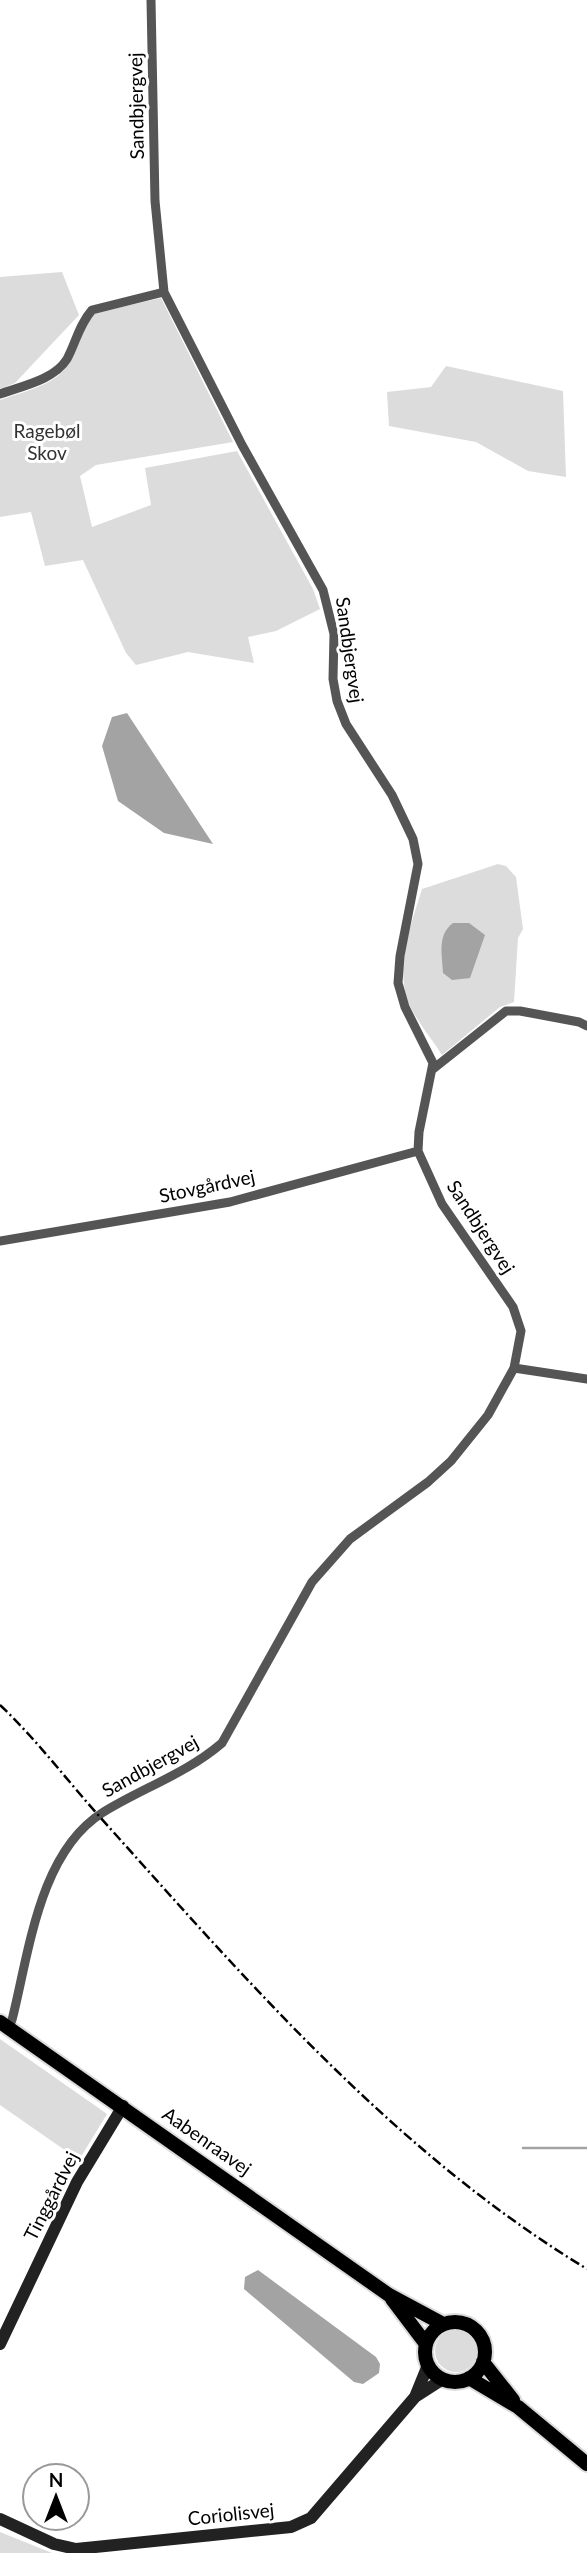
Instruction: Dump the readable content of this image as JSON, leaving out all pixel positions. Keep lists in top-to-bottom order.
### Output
{
  "streets": {
    "main road": ["Aabenraavej"],
    "street": [
      "Sandbjergvej",
      "Stovgårdvej",
      "Tinggårdvej",
      "Coriolisvej"
    ]
  },
  "crossings": [
    ["Sandbjergvej", "Stovgårdvej"],
    ["Sandbjergvej", "Aabenraavej"],
    ["Aabenraavej", "Tinggårdvej"],
    ["Aabenraavej", "Coriolisvej"]
  ],
  "parks": ["Ragebøl Skov"],
  "north": "top"
}
